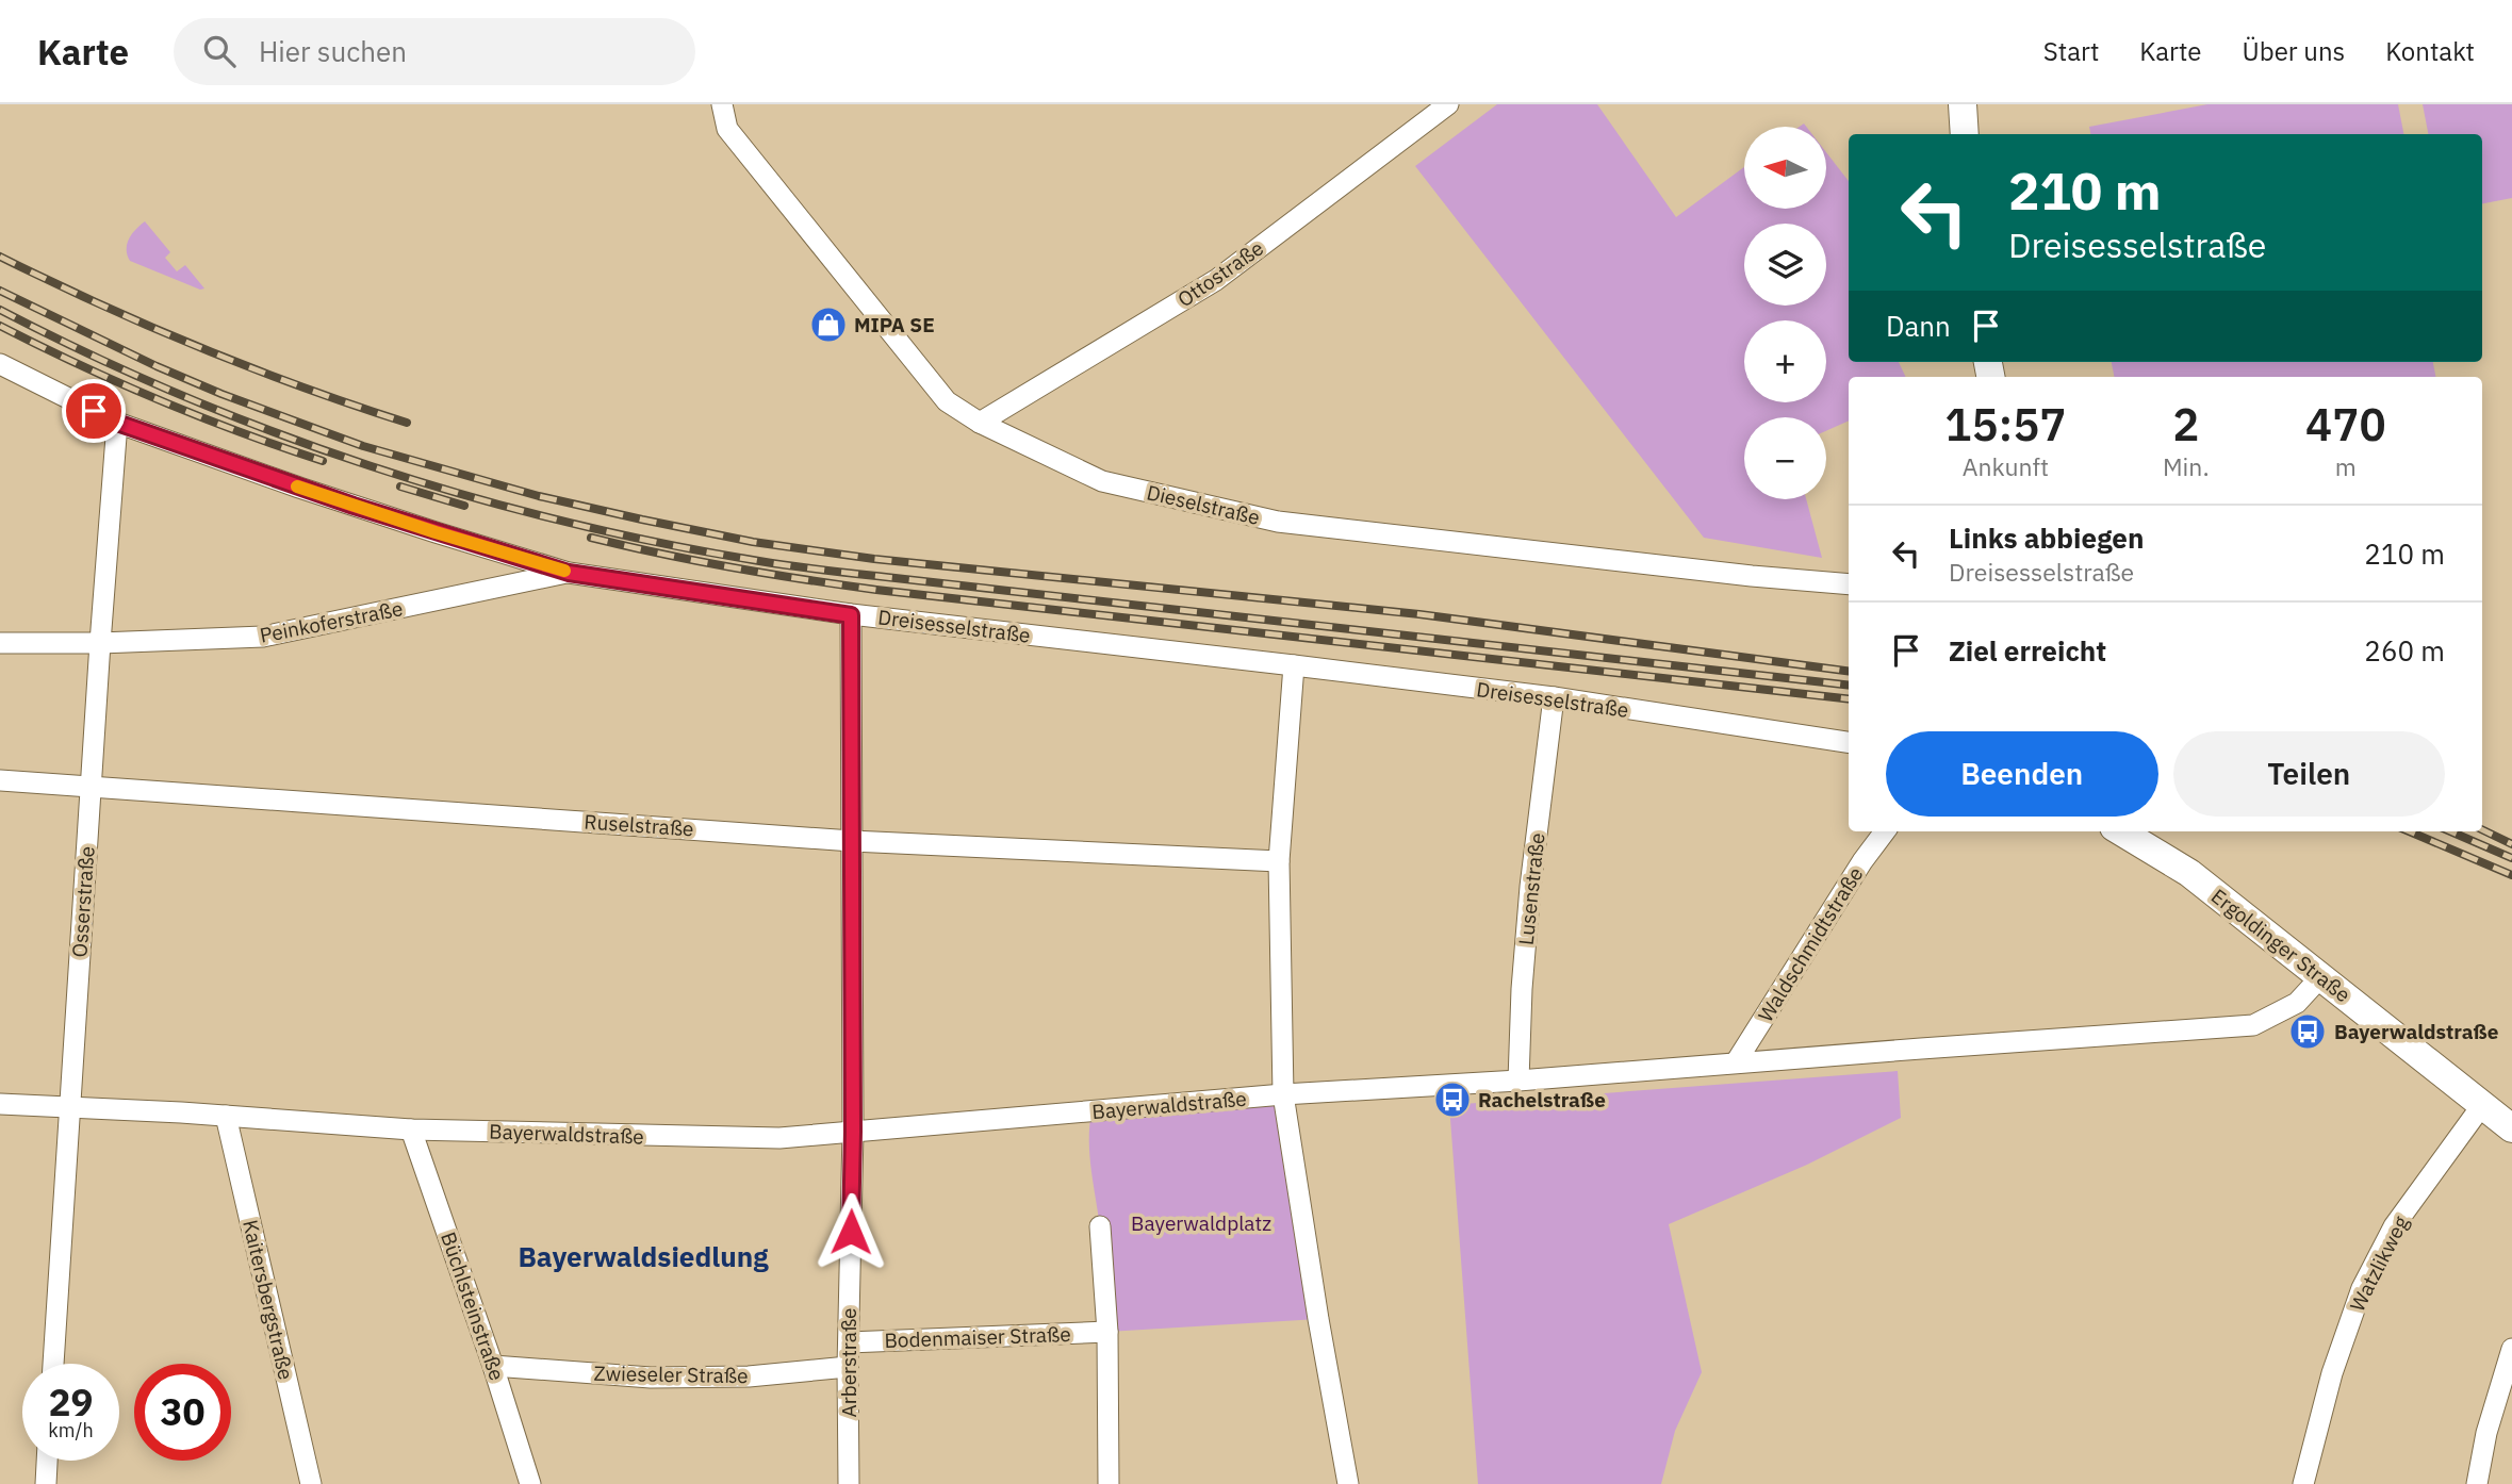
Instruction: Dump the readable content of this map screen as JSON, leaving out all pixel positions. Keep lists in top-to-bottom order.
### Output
{
  "streets": {
    "main road": ["Ergoldinger Straße"],
    "street": [
      "Ottostraße",
      "Dieselstraße",
      "Peinkoferstraße",
      "Dreisesselstraße",
      "Ruselstraße",
      "Lusenstraße",
      "Osserstraße",
      "Waldschmidtstraße",
      "Bayerwaldstraße",
      "Watzlikweg",
      "Kaitersbergstraße",
      "Büchlsteinstraße",
      "Bodenmaiser Straße",
      "Arberstraße",
      "Zwieseler Straße"
    ]
  },
  "crossings": [
    ["Ottostraße", "Dieselstraße"],
    ["Peinkoferstraße", "Dreisesselstraße"],
    ["Peinkoferstraße", "Osserstraße"],
    ["Dreisesselstraße", "Lusenstraße"],
    ["Dreisesselstraße", "Osserstraße"],
    ["Dreisesselstraße", "Arberstraße"],
    ["Ruselstraße", "Osserstraße"],
    ["Ruselstraße", "Arberstraße"],
    ["Lusenstraße", "Bayerwaldstraße"],
    ["Osserstraße", "Bayerwaldstraße"],
    ["Waldschmidtstraße", "Bayerwaldstraße"],
    ["Ergoldinger Straße", "Bayerwaldstraße"],
    ["Ergoldinger Straße", "Watzlikweg"],
    ["Bayerwaldstraße", "Kaitersbergstraße"],
    ["Bayerwaldstraße", "Büchlsteinstraße"],
    ["Bayerwaldstraße", "Arberstraße"],
    ["Büchlsteinstraße", "Zwieseler Straße"],
    ["Bodenmaiser Straße", "Arberstraße"],
    ["Arberstraße", "Zwieseler Straße"]
  ],
  "districts": ["Bayerwaldsiedlung"],
  "parks": ["Bayerwaldplatz"],
  "places": {
    "shop": ["MIPA SE"],
    "bus stop": ["Bayerwaldstraße", "Rachelstraße"]
  },
  "north": "left",
  "page": {
    "header": "Karte",
    "search": "Hier suchen",
    "nav": [
      "Start",
      "Karte",
      "Über uns",
      "Kontakt"
    ],
    "map_buttons": ["+", "−"],
    "turn": ["210 m", "Dreisesselstraße"],
    "then": "Dann",
    "eta": [
      "15:57",
      "Ankunft",
      "2",
      "Min.",
      "470",
      "m"
    ],
    "list": [
      {
        "name": "Links abbiegen",
        "note": "Dreisesselstraße",
        "value": "210 m"
      },
      {
        "name": "Ziel erreicht",
        "value": "260 m"
      }
    ],
    "buttons": ["Beenden", "Teilen"],
    "speed": "29 km/h",
    "limit": "30"
  }
}
